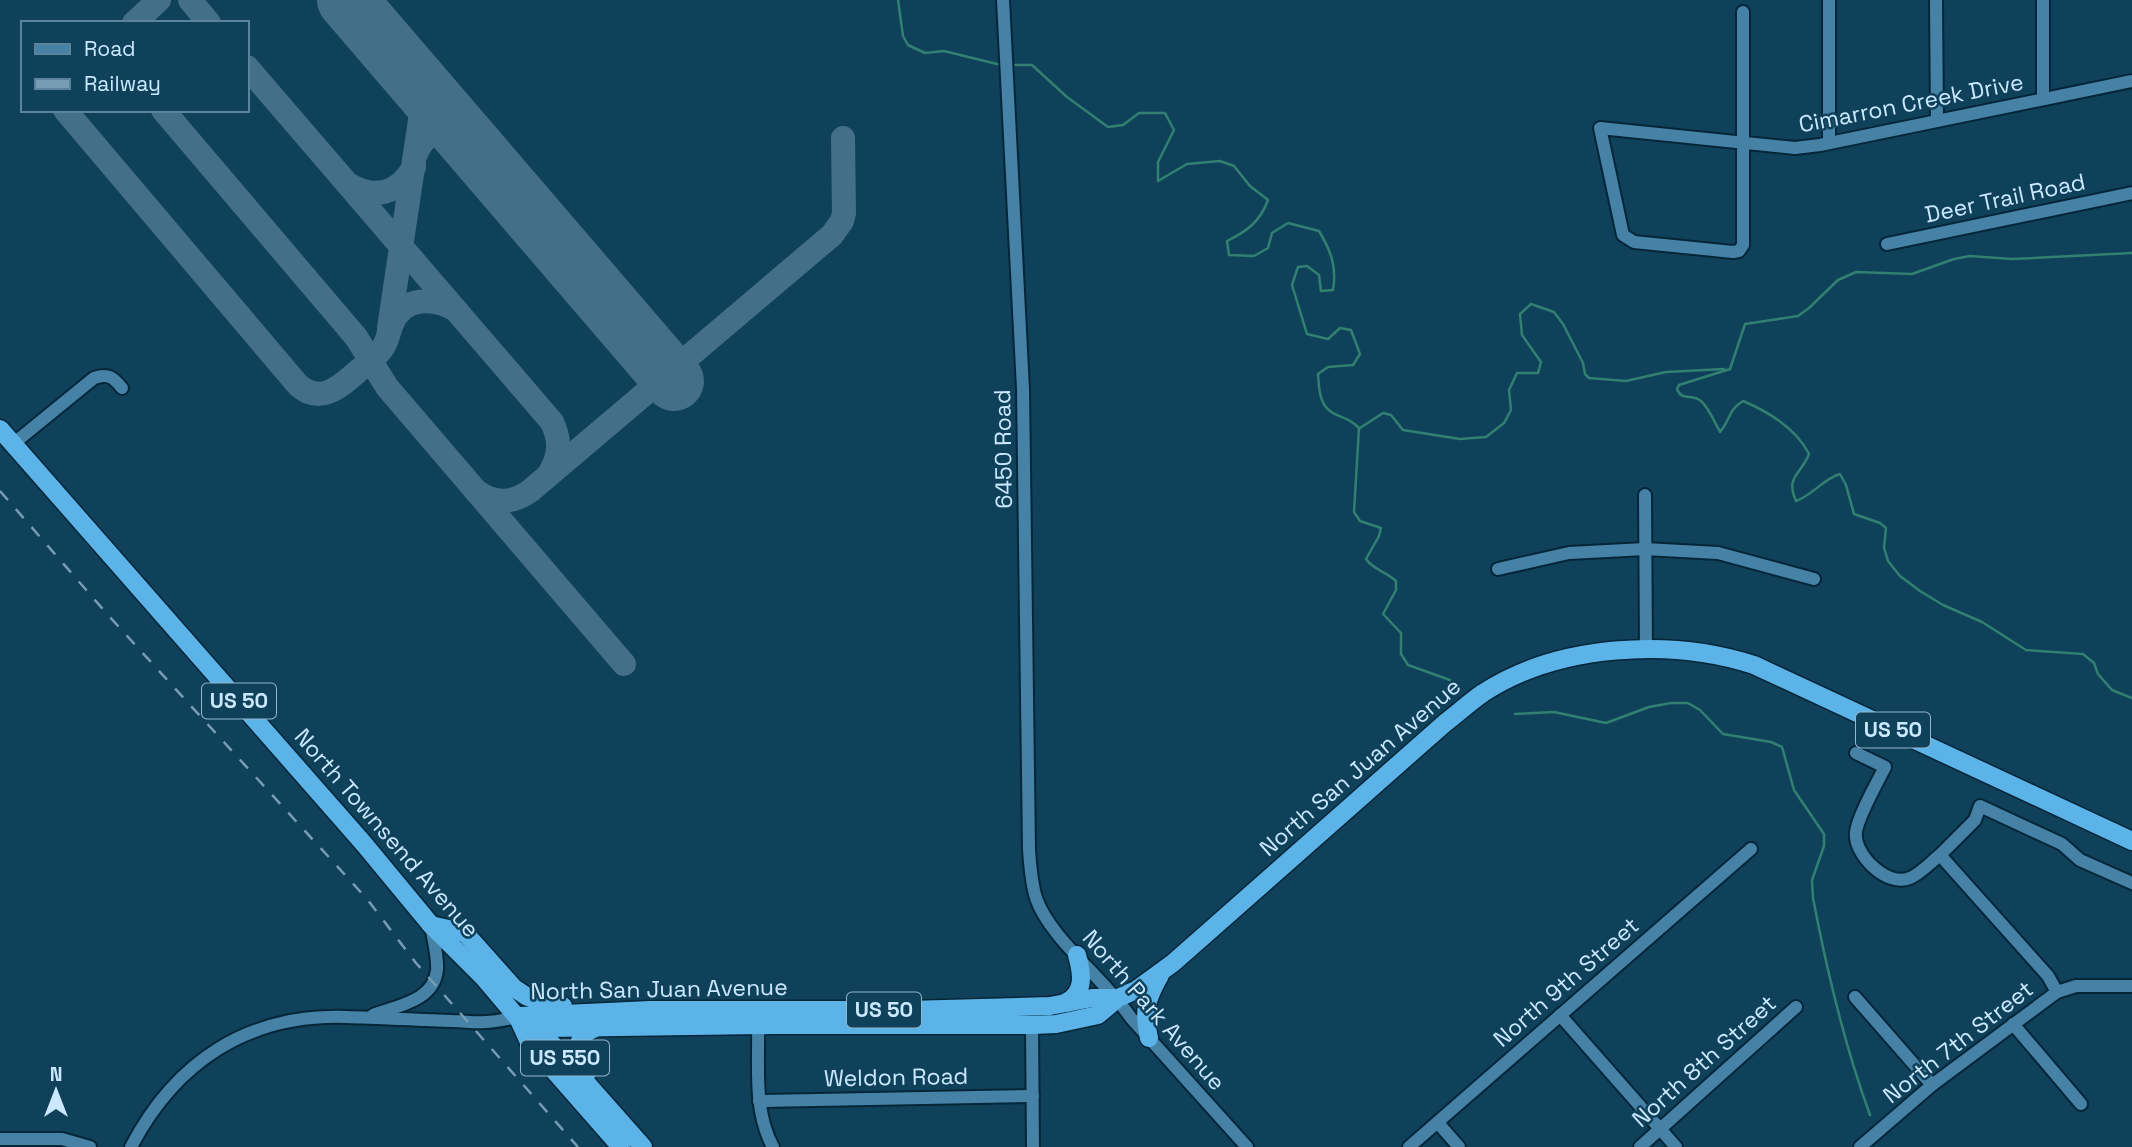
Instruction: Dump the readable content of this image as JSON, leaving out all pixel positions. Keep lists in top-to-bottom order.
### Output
{
  "streets": {
    "highway": [
      "US 50",
      "North San Juan Avenue",
      "North Townsend Avenue",
      "US 550"
    ],
    "street": [
      "Cimarron Creek Drive",
      "Deer Trail Road",
      "6450 Road",
      "North 9th Street",
      "North Park Avenue",
      "North 7th Street",
      "North 8th Street",
      "Weldon Road"
    ]
  },
  "crossings": [
    ["6450 Road", "North Park Avenue"],
    ["US 50", "North San Juan Avenue"],
    ["US 50", "North Townsend Avenue"],
    ["North San Juan Avenue", "North Townsend Avenue"],
    ["North San Juan Avenue", "North Park Avenue"]
  ],
  "legend": ["Road", "Railway"],
  "north": "top"
}
